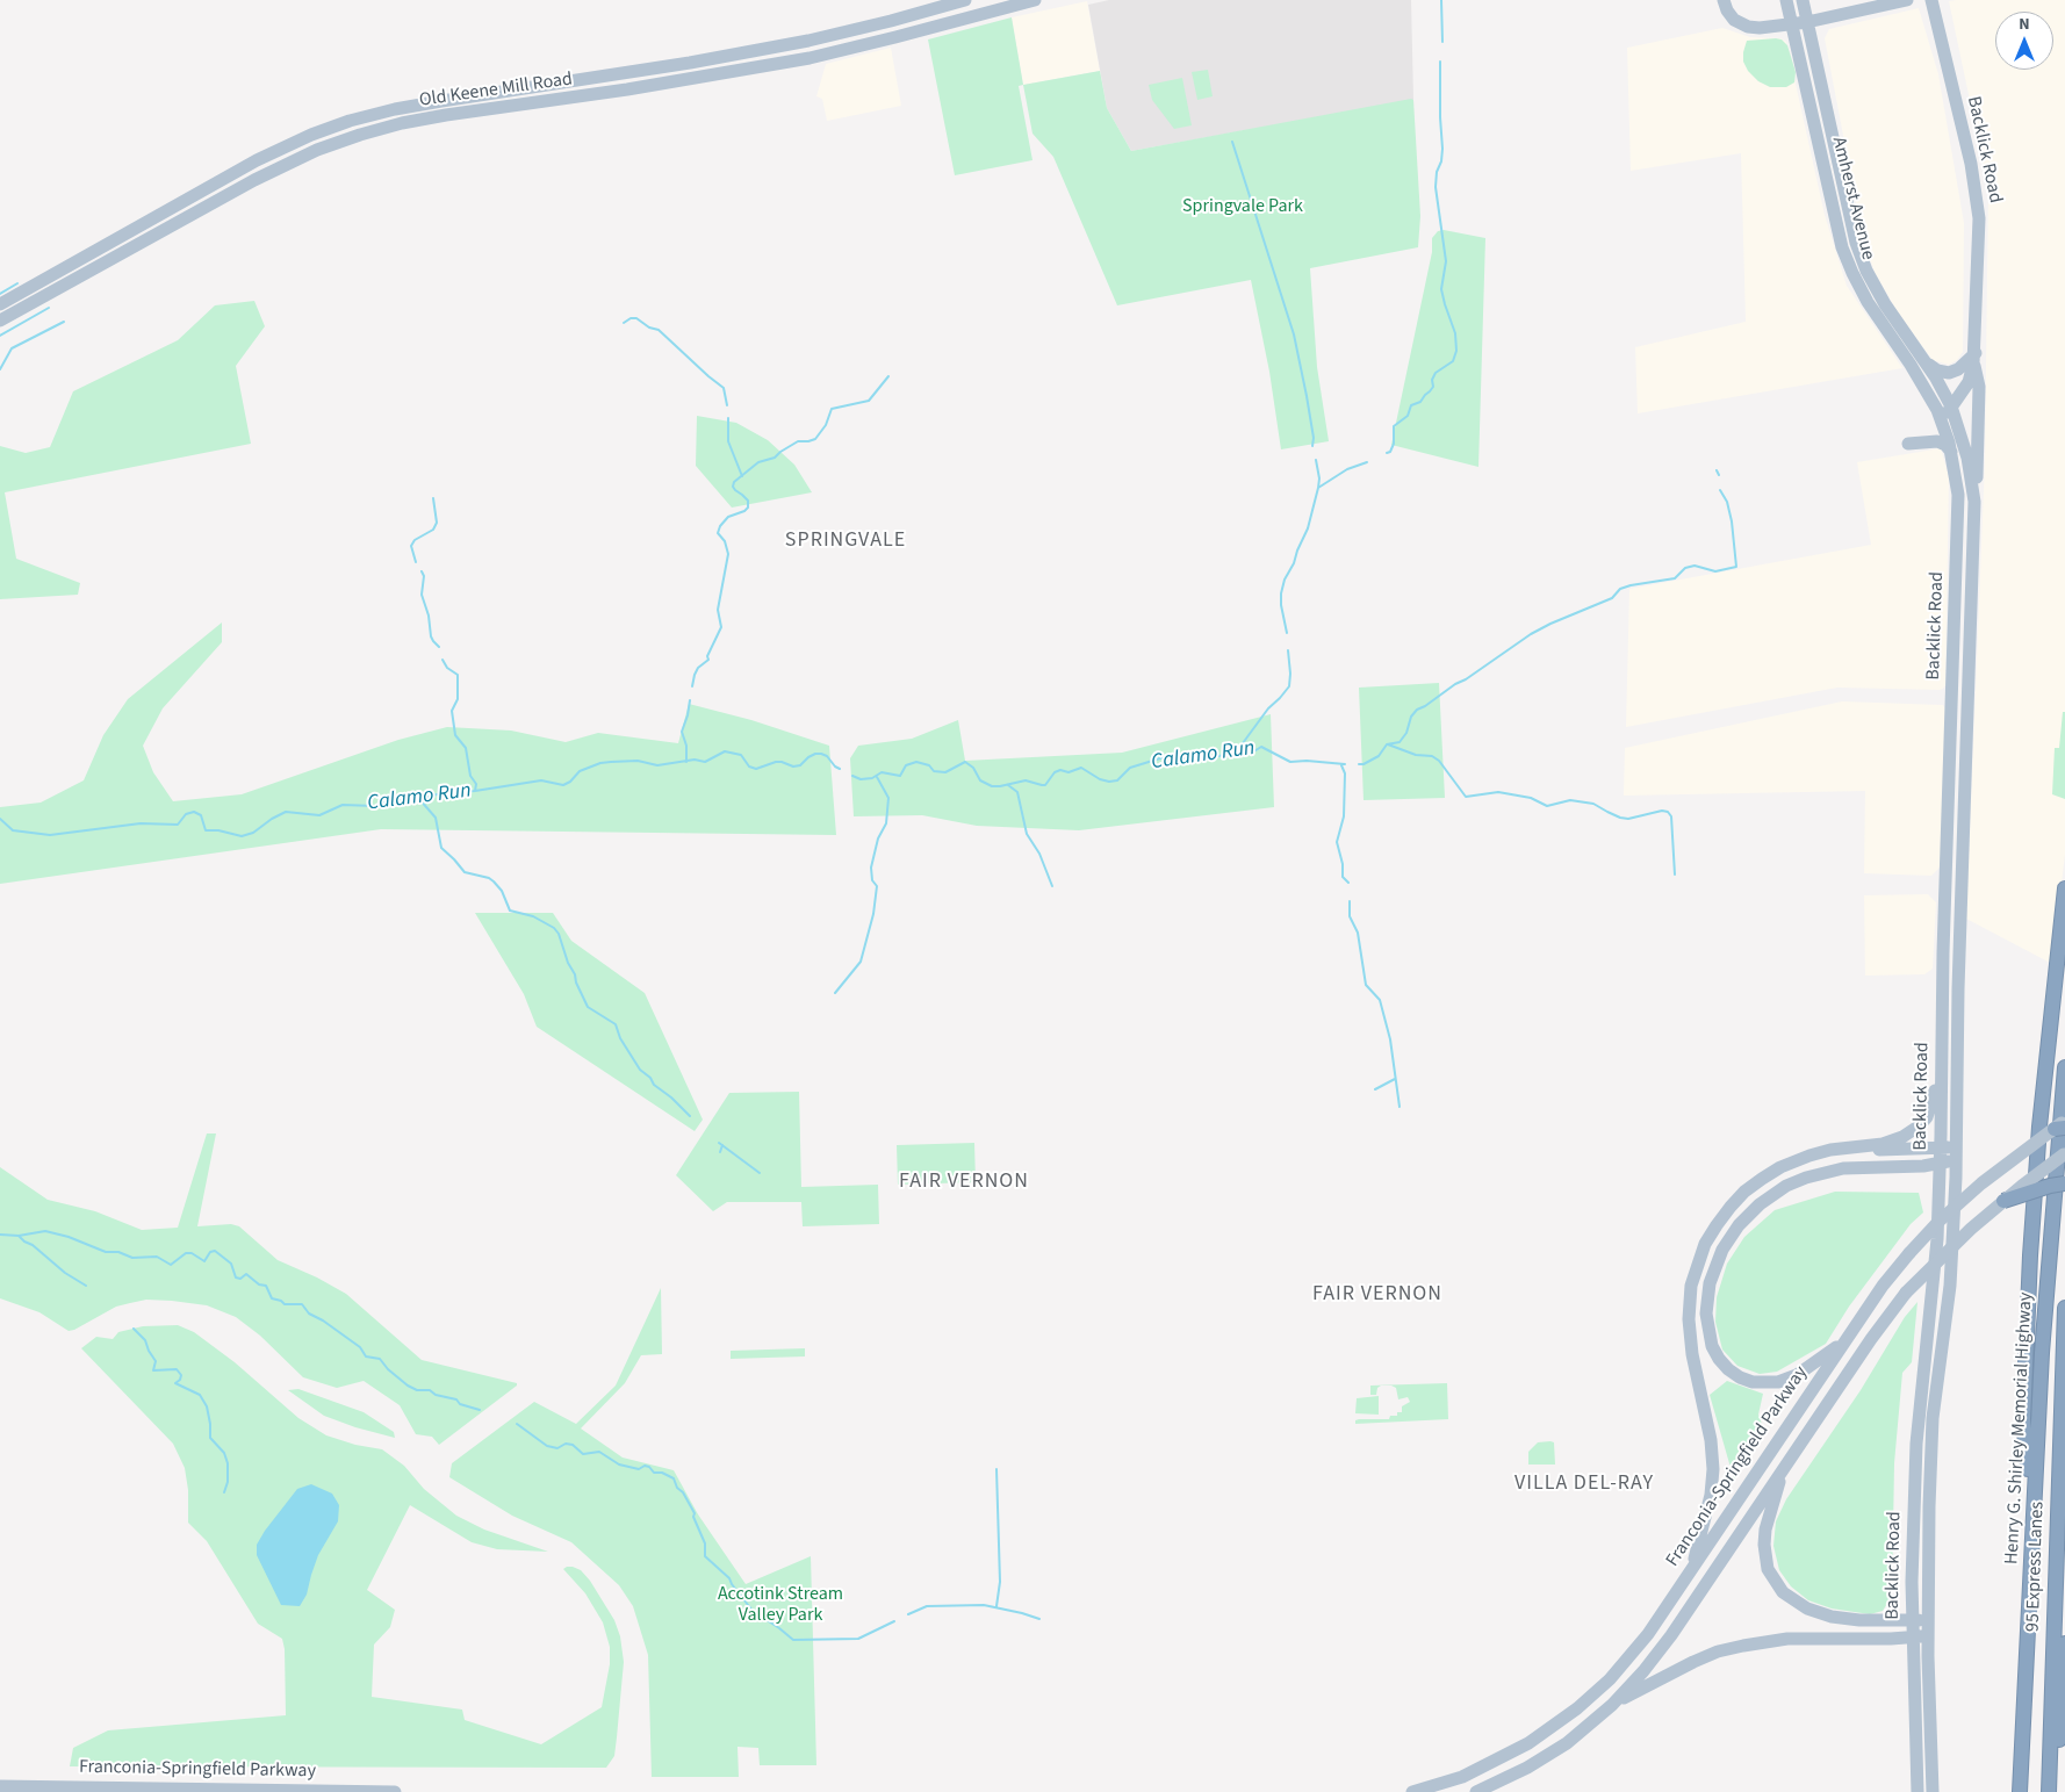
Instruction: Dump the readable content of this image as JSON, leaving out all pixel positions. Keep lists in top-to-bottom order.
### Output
{
  "streets": {
    "highway": ["Henry G. Shirley Memorial Highway", "95 Express Lanes"],
    "main road": [
      "Old Keene Mill Road",
      "Backlick Road",
      "Amherst Avenue",
      "Franconia-Springfield Parkway"
    ]
  },
  "crossings": [
    ["Backlick Road", "Amherst Avenue"]
  ],
  "districts": [
    "SPRINGVALE",
    "FAIR VERNON",
    "FAIR VERNON",
    "VILLA DEL-RAY"
  ],
  "water": ["Calamo Run"],
  "parks": ["Springvale Park", "Accotink Stream Valley Park"],
  "north": "top"
}
